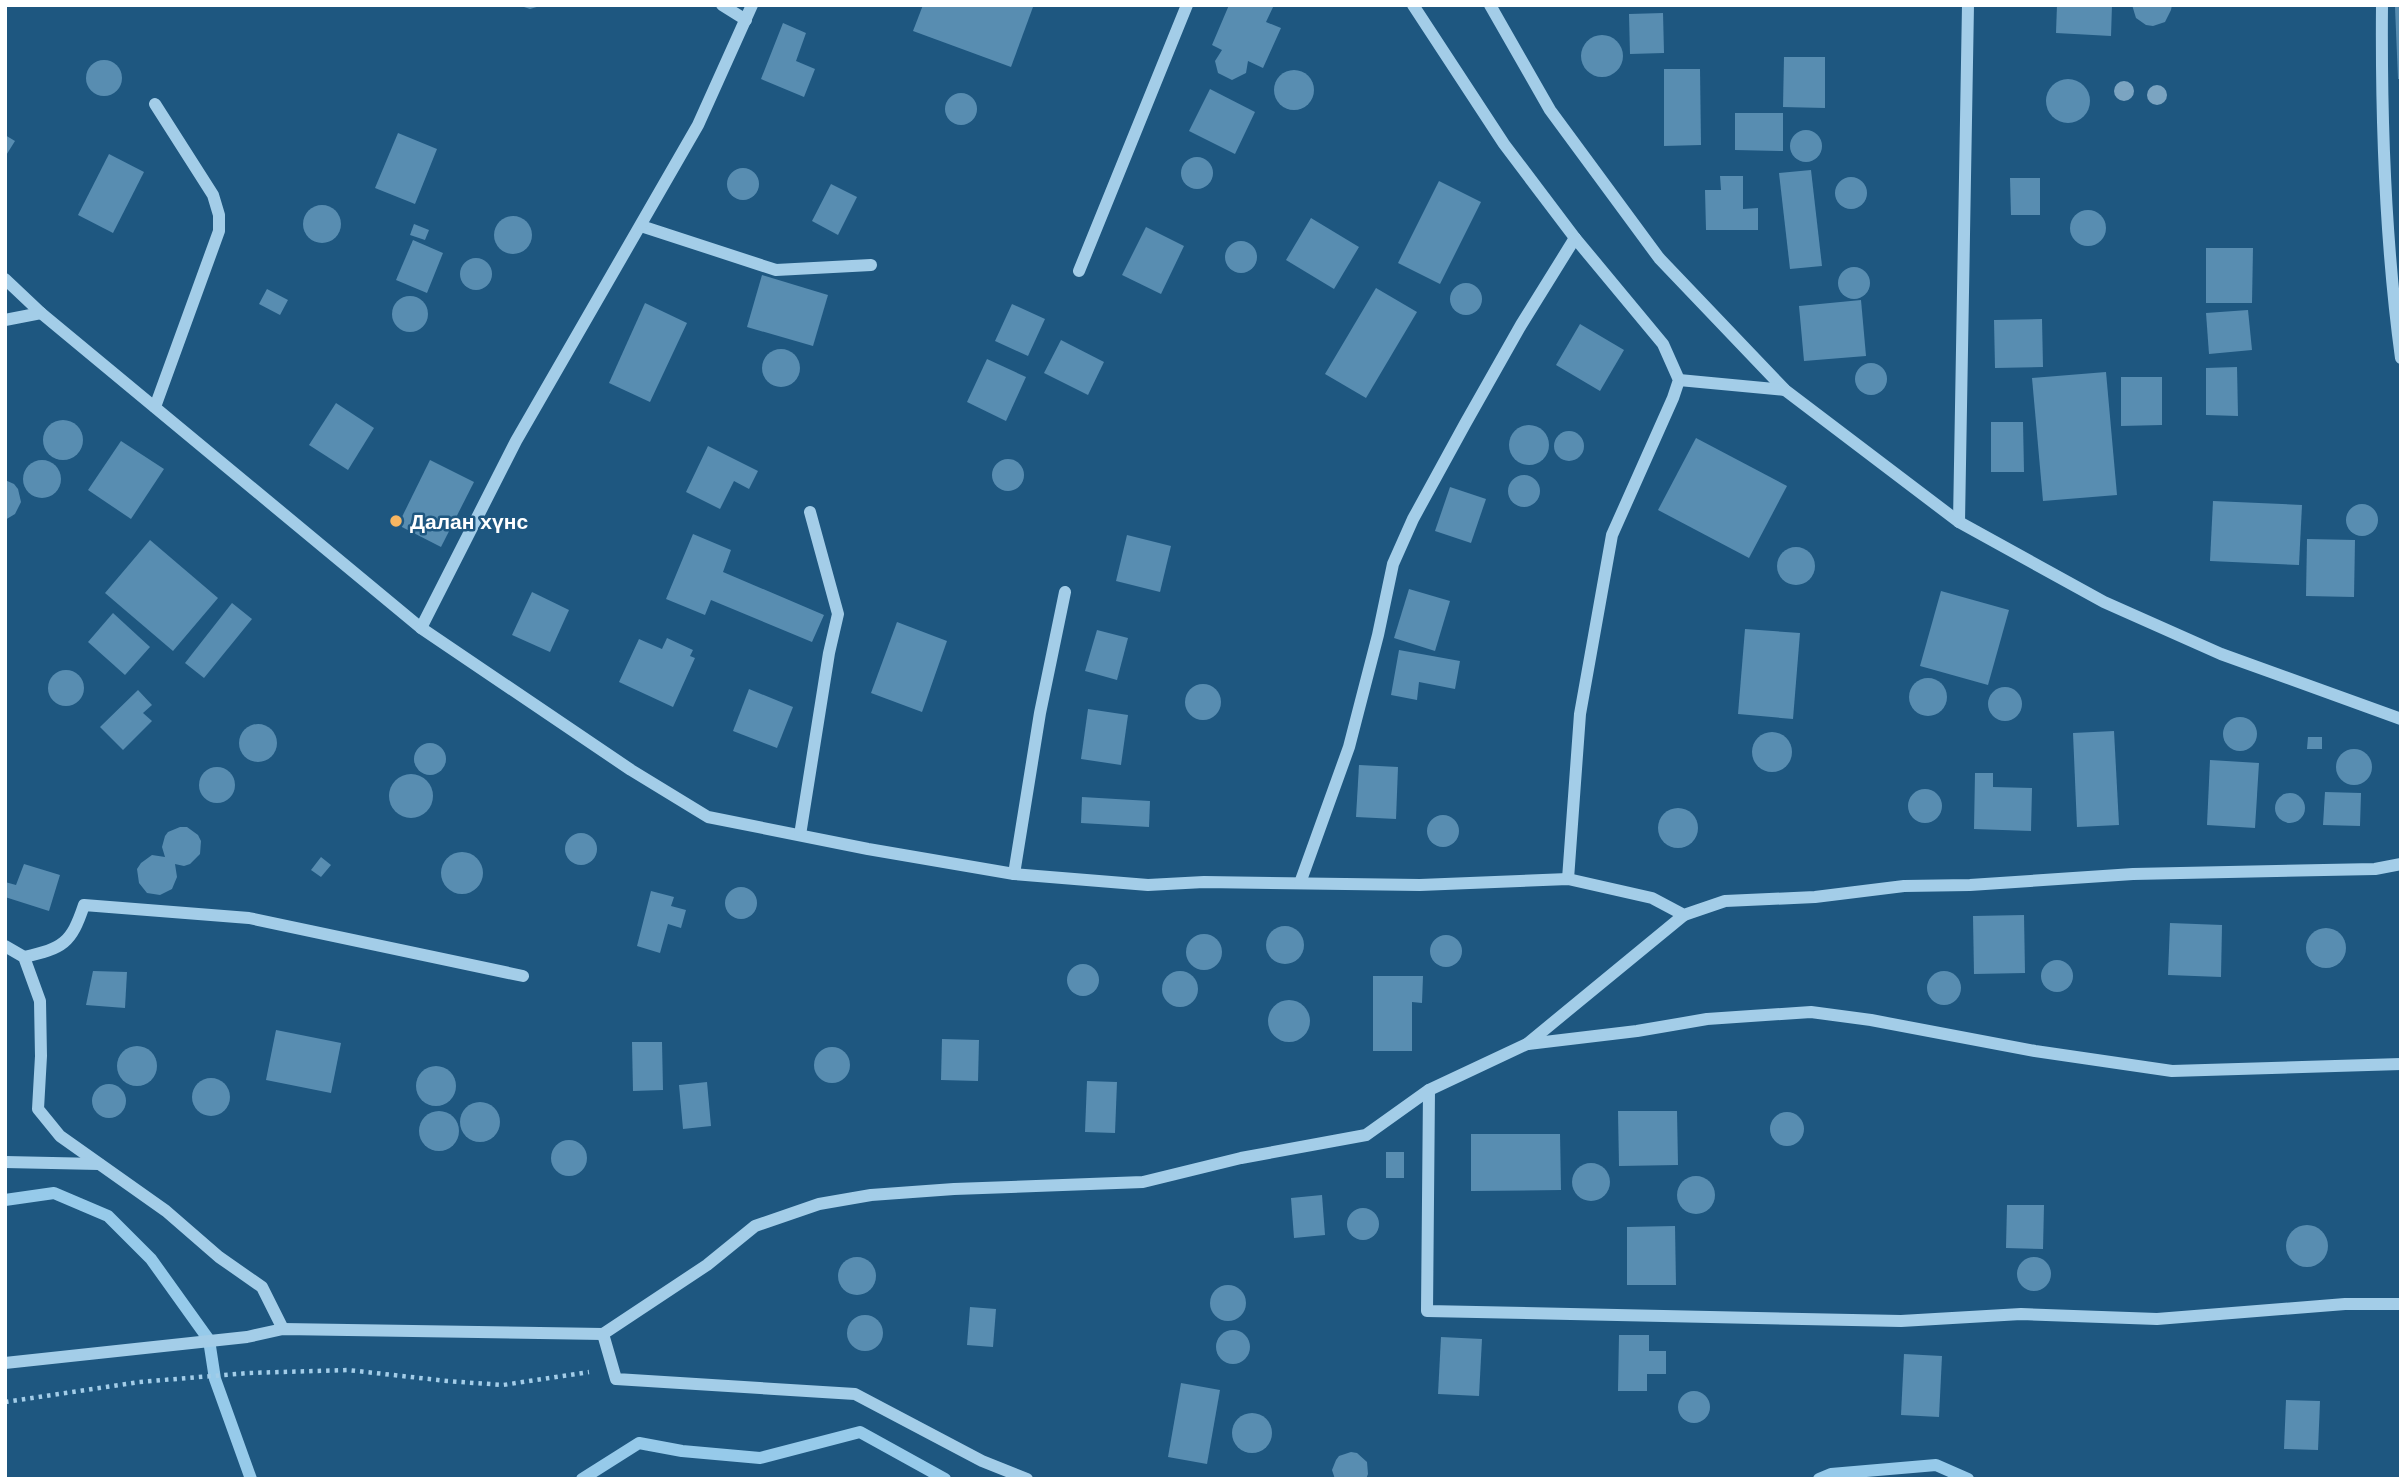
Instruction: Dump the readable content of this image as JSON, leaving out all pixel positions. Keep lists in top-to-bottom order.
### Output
{
  "places": ["Далан хүнс"]
}
